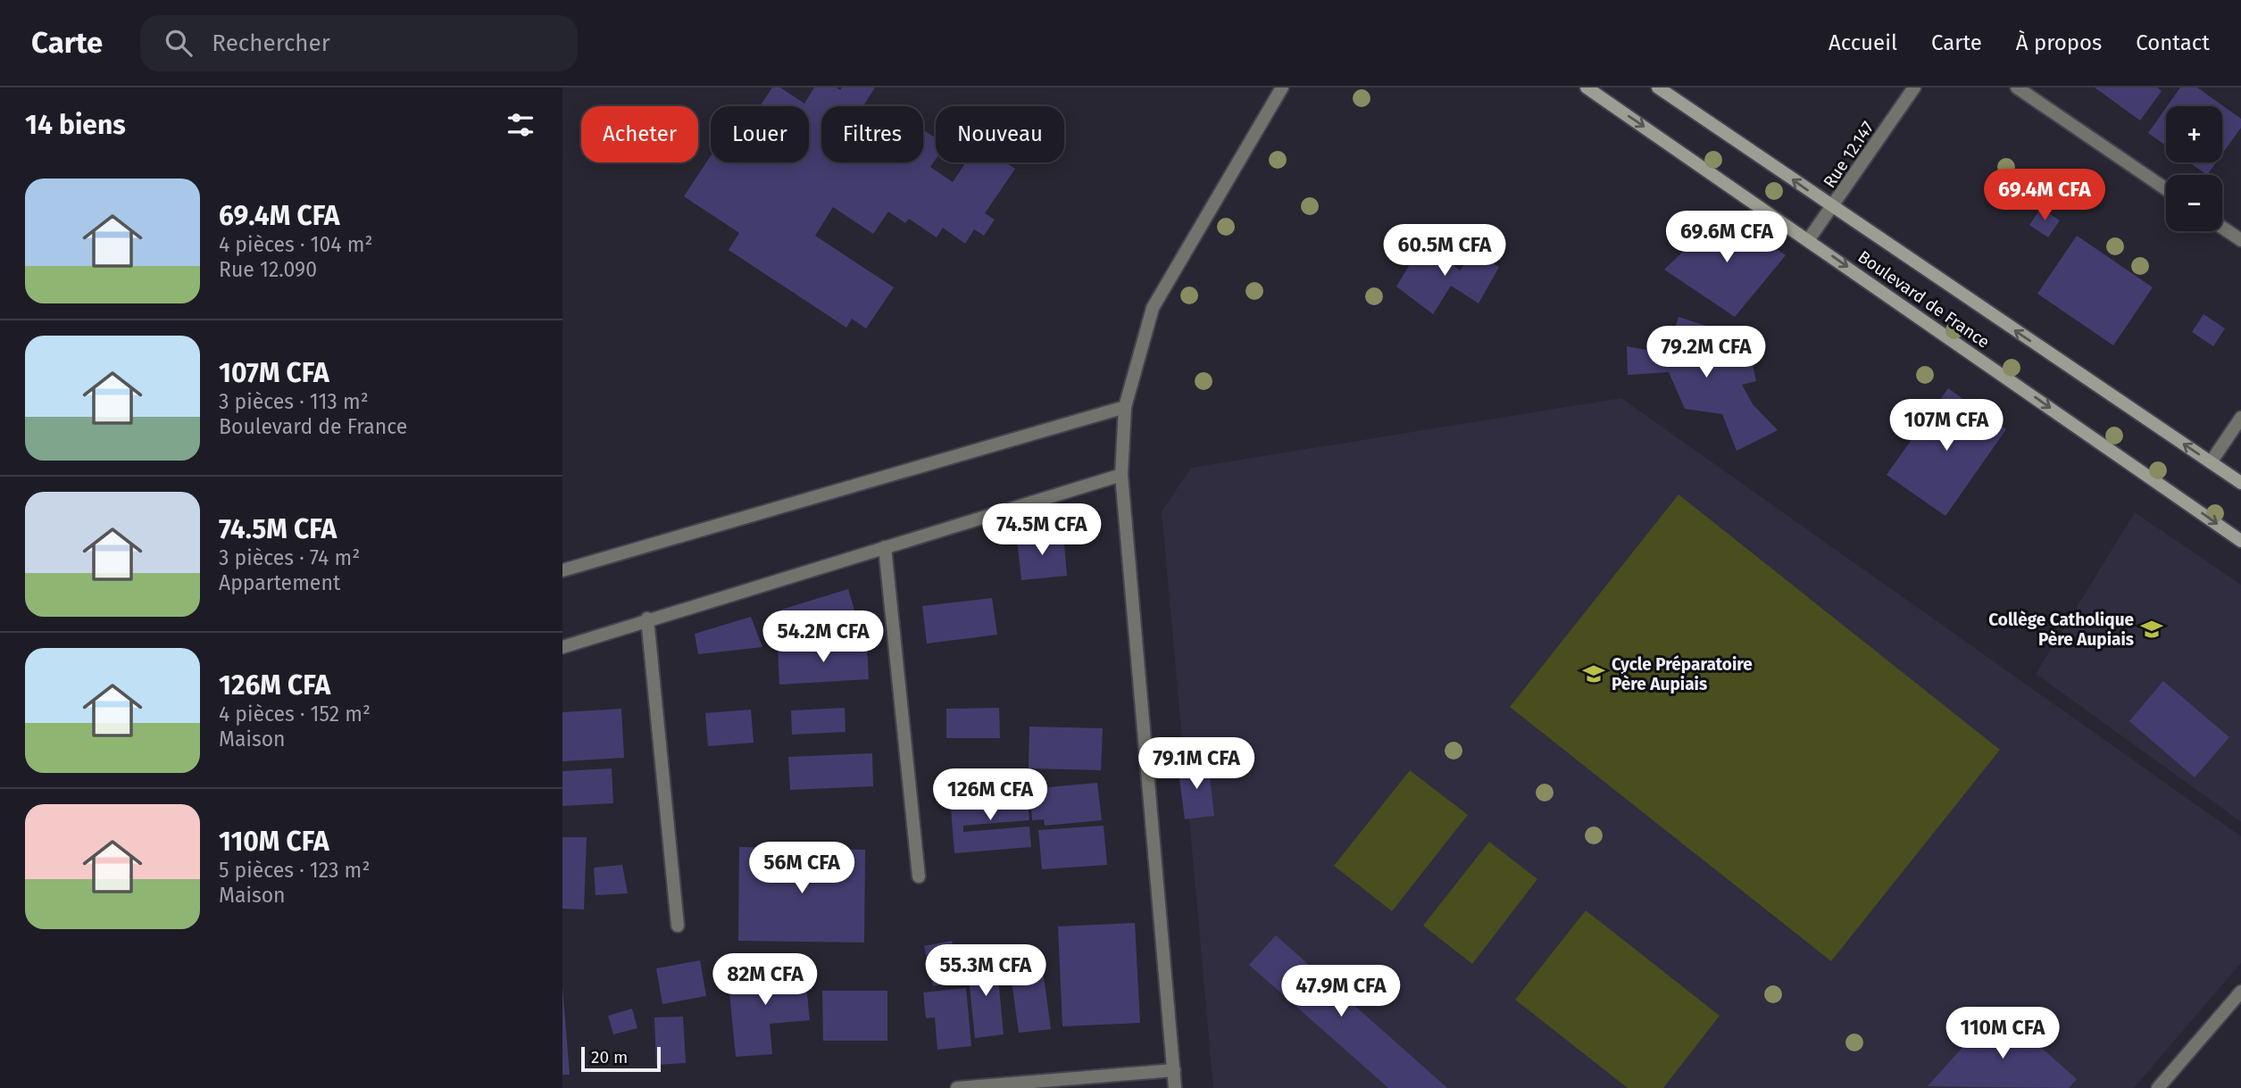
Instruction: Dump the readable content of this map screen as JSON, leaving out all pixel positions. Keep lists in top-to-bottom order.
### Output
{
  "streets": {
    "street": ["Rue 12.147", "Boulevard de France"]
  },
  "crossings": [
    ["Rue 12.147", "Boulevard de France"]
  ],
  "places": {
    "school or university": ["Collège Catholique Père Aupiais", "Cycle Préparatoire Père Aupiais"]
  },
  "scale_bar": "20 m",
  "page": {
    "header": "Carte",
    "search": "Rechercher",
    "nav": [
      "Accueil",
      "Carte",
      "À propos",
      "Contact"
    ],
    "heading": "14 biens",
    "map_buttons": ["+", "−"],
    "chip": [
      "Acheter",
      "Louer",
      "Filtres",
      "Nouveau"
    ],
    "list": [
      {
        "name": "69.4M CFA",
        "note": "4 pièces · 104 m² · Rue 12.090"
      },
      {
        "name": "107M CFA",
        "note": "3 pièces · 113 m² · Boulevard de France"
      },
      {
        "name": "74.5M CFA",
        "note": "3 pièces · 74 m² · Appartement"
      },
      {
        "name": "126M CFA",
        "note": "4 pièces · 152 m² · Maison"
      },
      {
        "name": "110M CFA",
        "note": "5 pièces · 123 m² · Maison"
      }
    ],
    "price": [
      "69.4M CFA",
      "69.6M CFA",
      "60.5M CFA",
      "79.2M CFA",
      "107M CFA",
      "74.5M CFA",
      "54.2M CFA",
      "79.1M CFA",
      "126M CFA",
      "56M CFA",
      "55.3M CFA",
      "82M CFA",
      "47.9M CFA",
      "110M CFA"
    ],
    "scale": "20 m"
  }
}
